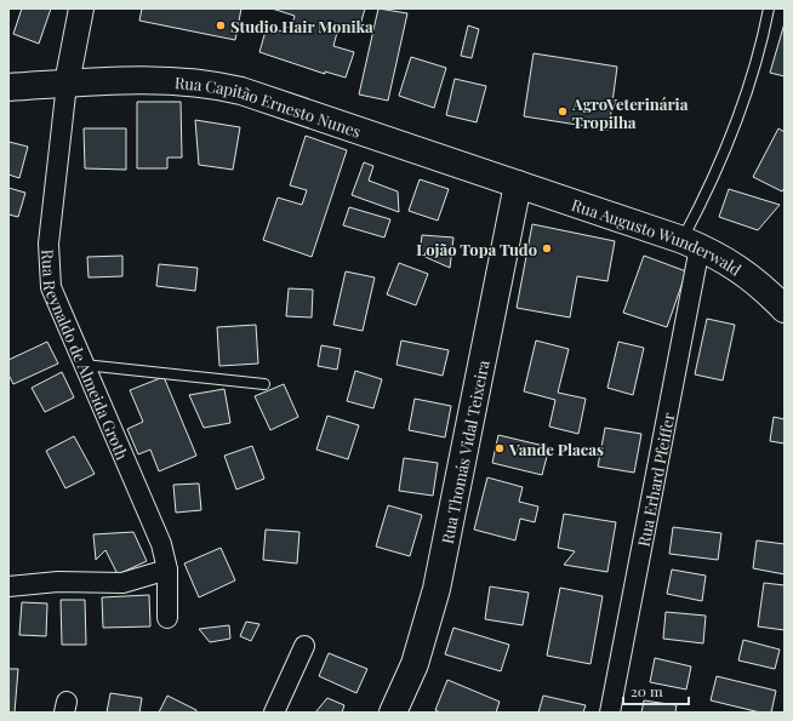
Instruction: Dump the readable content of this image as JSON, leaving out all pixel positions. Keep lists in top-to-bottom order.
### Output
{
  "streets": {
    "main road": ["Rua Capitão Ernesto Nunes", "Rua Augusto Wunderwald", "Rua Thomás Vidal Teixeira"],
    "street": ["Rua Reynaldo de Almeida Groth", "Rua Erhard Pfeiffer"]
  },
  "crossings": [
    ["Rua Capitão Ernesto Nunes", "Rua Augusto Wunderwald"],
    ["Rua Capitão Ernesto Nunes", "Rua Reynaldo de Almeida Groth"],
    ["Rua Capitão Ernesto Nunes", "Rua Thomás Vidal Teixeira"],
    ["Rua Augusto Wunderwald", "Rua Thomás Vidal Teixeira"],
    ["Rua Augusto Wunderwald", "Rua Erhard Pfeiffer"]
  ],
  "places": [
    "Studio Hair Monika",
    "AgroVeterinária Tropilha",
    "Lojão Topa Tudo",
    "Vande Placas"
  ],
  "scale_bar": "20 m"
}
